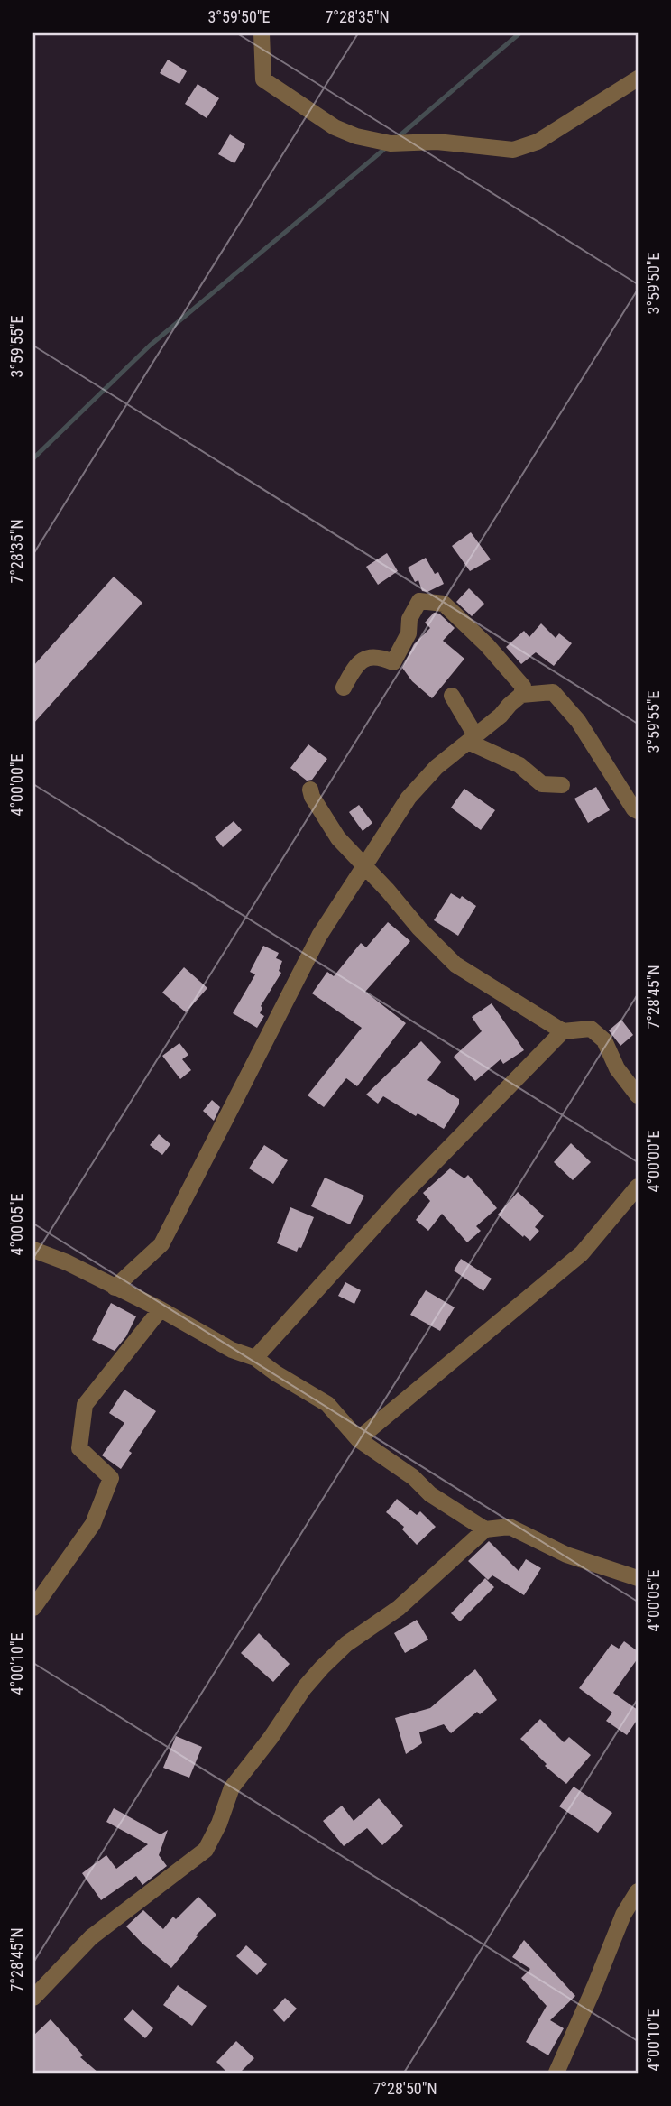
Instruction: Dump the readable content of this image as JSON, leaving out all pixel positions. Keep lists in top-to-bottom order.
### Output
{
  "coordinates": [
    "3°59'50\"E",
    "7°28'35\"N",
    "3°59'55\"E",
    "4°00'00\"E",
    "7°28'45\"N",
    "4°00'05\"E",
    "4°00'10\"E",
    "7°28'50\"N"
  ]
}
